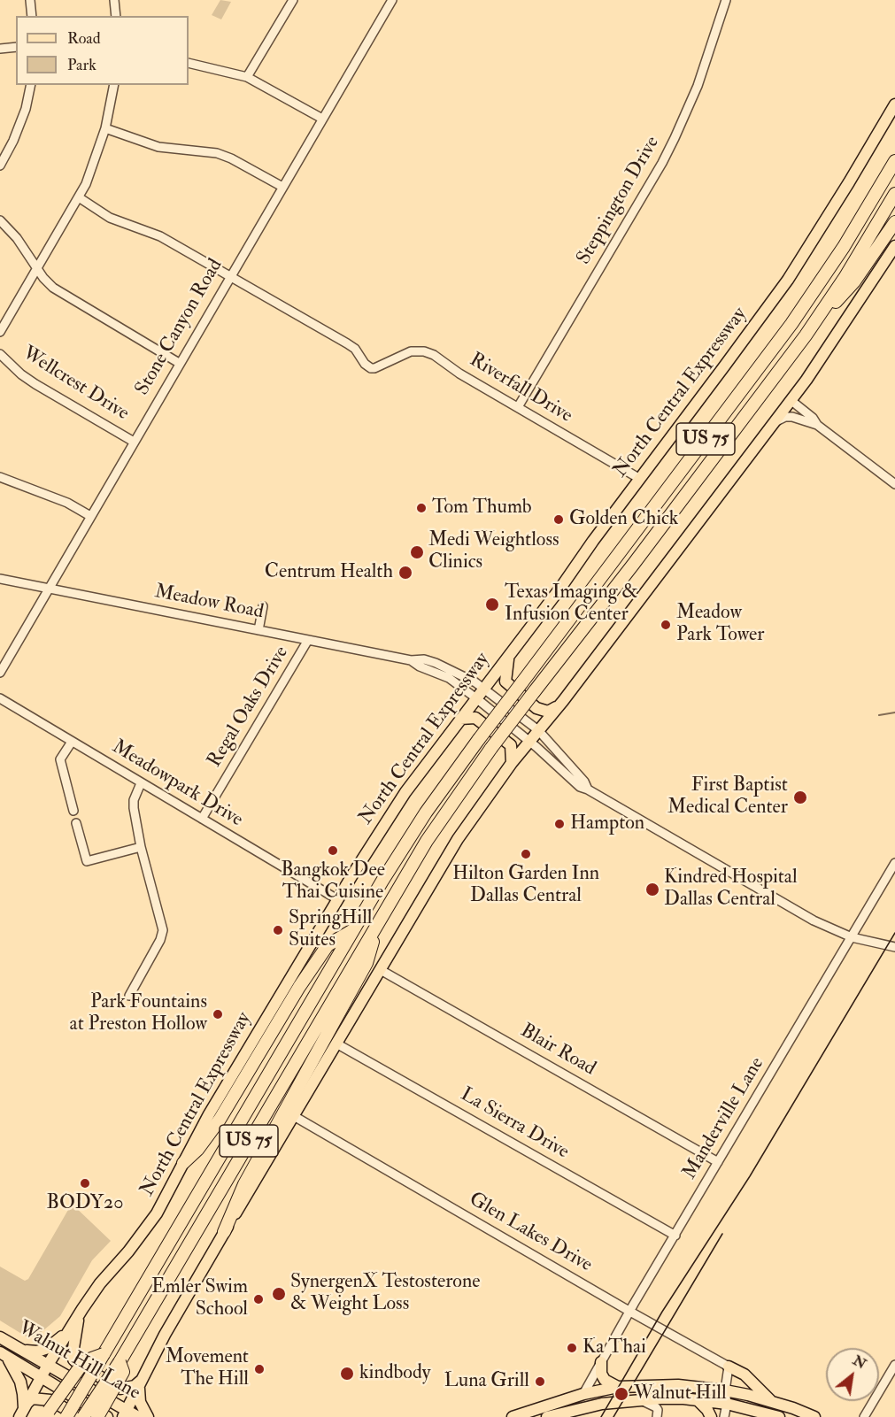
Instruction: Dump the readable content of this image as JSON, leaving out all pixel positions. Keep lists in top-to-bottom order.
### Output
{
  "streets": {
    "highway": ["US 75"],
    "main road": ["North Central Expressway", "Walnut Hill Lane"],
    "street": [
      "Steppington Drive",
      "Stone Canyon Road",
      "Wellcrest Drive",
      "Riverfall Drive",
      "Meadow Road",
      "Regal Oaks Drive",
      "Meadowpark Drive",
      "Blair Road",
      "Manderville Lane",
      "La Sierra Drive",
      "Glen Lakes Drive"
    ]
  },
  "crossings": [
    ["Steppington Drive", "Riverfall Drive"],
    ["Stone Canyon Road", "Wellcrest Drive"],
    ["Stone Canyon Road", "Riverfall Drive"],
    ["Stone Canyon Road", "Meadow Road"],
    ["Riverfall Drive", "North Central Expressway"],
    ["North Central Expressway", "Meadow Road"],
    ["North Central Expressway", "Meadowpark Drive"],
    ["North Central Expressway", "Walnut Hill Lane"],
    ["Meadow Road", "Regal Oaks Drive"],
    ["Meadow Road", "Manderville Lane"],
    ["Regal Oaks Drive", "Meadowpark Drive"],
    ["Blair Road", "Manderville Lane"],
    ["Manderville Lane", "La Sierra Drive"],
    ["Manderville Lane", "Glen Lakes Drive"]
  ],
  "places": [
    "Tom Thumb",
    "Golden Chick",
    "Medi Weightloss Clinics",
    "Centrum Health",
    "Texas Imaging & Infusion Center",
    "Meadow Park Tower",
    "First Baptist Medical Center",
    "Hampton",
    "Bangkok Dee Thai Cuisine",
    "Hilton Garden Inn Dallas Central",
    "Kindred Hospital Dallas Central",
    "SpringHill Suites",
    "Park Fountains at Preston Hollow",
    "BODY20",
    "SynergenX Testosterone & Weight Loss",
    "Emler Swim School",
    "Ka Thai",
    "Movement The Hill",
    "kindbody",
    "Luna Grill",
    "Walnut Hill"
  ],
  "legend": ["Road", "Park"],
  "north": "top right"
}
